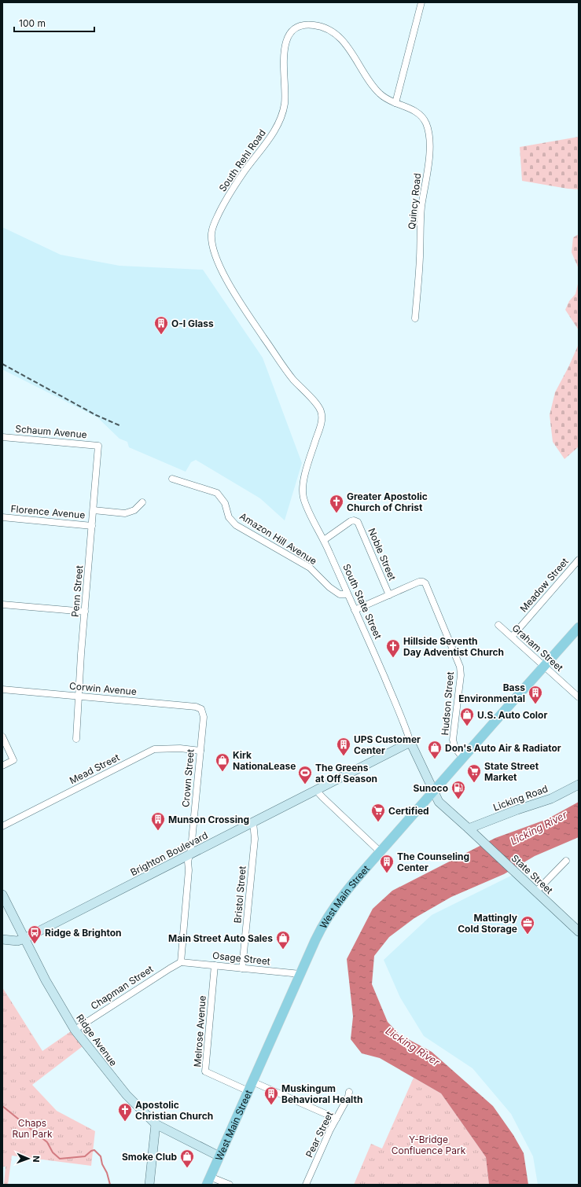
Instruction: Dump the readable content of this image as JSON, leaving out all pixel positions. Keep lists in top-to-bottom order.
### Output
{
  "streets": {
    "main road": ["West Main Street"],
    "street": [
      "South Rehl Road",
      "Quincy Road",
      "Schaum Avenue",
      "Florence Avenue",
      "Amazon Hill Avenue",
      "Noble Street",
      "Meadow Street",
      "Penn Street",
      "South State Street",
      "Graham Street",
      "Corwin Avenue",
      "Hudson Street",
      "Mead Street",
      "Crown Street",
      "Licking Road",
      "Brighton Boulevard",
      "State Street",
      "Bristol Street",
      "Osage Street",
      "Chapman Street",
      "Melrose Avenue",
      "Ridge Avenue",
      "Pear Street"
    ]
  },
  "crossings": [
    ["South Rehl Road", "Quincy Road"],
    ["South Rehl Road", "South State Street"],
    ["Schaum Avenue", "Penn Street"],
    ["Florence Avenue", "Penn Street"],
    ["Amazon Hill Avenue", "South State Street"],
    ["Noble Street", "South State Street"],
    ["Noble Street", "Hudson Street"],
    ["Meadow Street", "Graham Street"],
    ["Penn Street", "Corwin Avenue"],
    ["South State Street", "Brighton Boulevard"],
    ["South State Street", "State Street"],
    ["South State Street", "West Main Street"],
    ["Graham Street", "West Main Street"],
    ["Corwin Avenue", "Crown Street"],
    ["Hudson Street", "West Main Street"],
    ["Mead Street", "Crown Street"],
    ["Crown Street", "Brighton Boulevard"],
    ["Crown Street", "Osage Street"],
    ["Crown Street", "Chapman Street"],
    ["Licking Road", "State Street"],
    ["Brighton Boulevard", "Bristol Street"],
    ["Brighton Boulevard", "Ridge Avenue"],
    ["State Street", "West Main Street"],
    ["Bristol Street", "Osage Street"],
    ["West Main Street", "Osage Street"],
    ["West Main Street", "Melrose Avenue"],
    ["West Main Street", "Ridge Avenue"],
    ["Osage Street", "Chapman Street"],
    ["Osage Street", "Melrose Avenue"],
    ["Chapman Street", "Ridge Avenue"]
  ],
  "water": ["Licking River"],
  "parks": ["Chaps Run Park", "Y-Bridge Confluence Park"],
  "places": {
    "building": [
      "O-I Glass",
      "Bass Environmental",
      "UPS Customer Center",
      "Munson Crossing",
      "The Counseling Center",
      "Muskingum Behavioral Health"
    ],
    "church": ["Greater Apostolic Church of Christ", "Hillside Seventh Day Adventist Church", "Apostolic Christian Church"],
    "shop": [
      "U.S. Auto Color",
      "Don's Auto Air & Radiator",
      "Kirk NationaLease",
      "Main Street Auto Sales",
      "Smoke Club"
    ],
    "supermarket": ["State Street Market", "Certified"],
    "sports": ["The Greens at Off Season"],
    "fuel station": ["Sunoco"],
    "office": ["Mattingly Cold Storage"],
    "bus stop": ["Ridge & Brighton"]
  },
  "scale_bar": "100 m",
  "north": "right"
}
